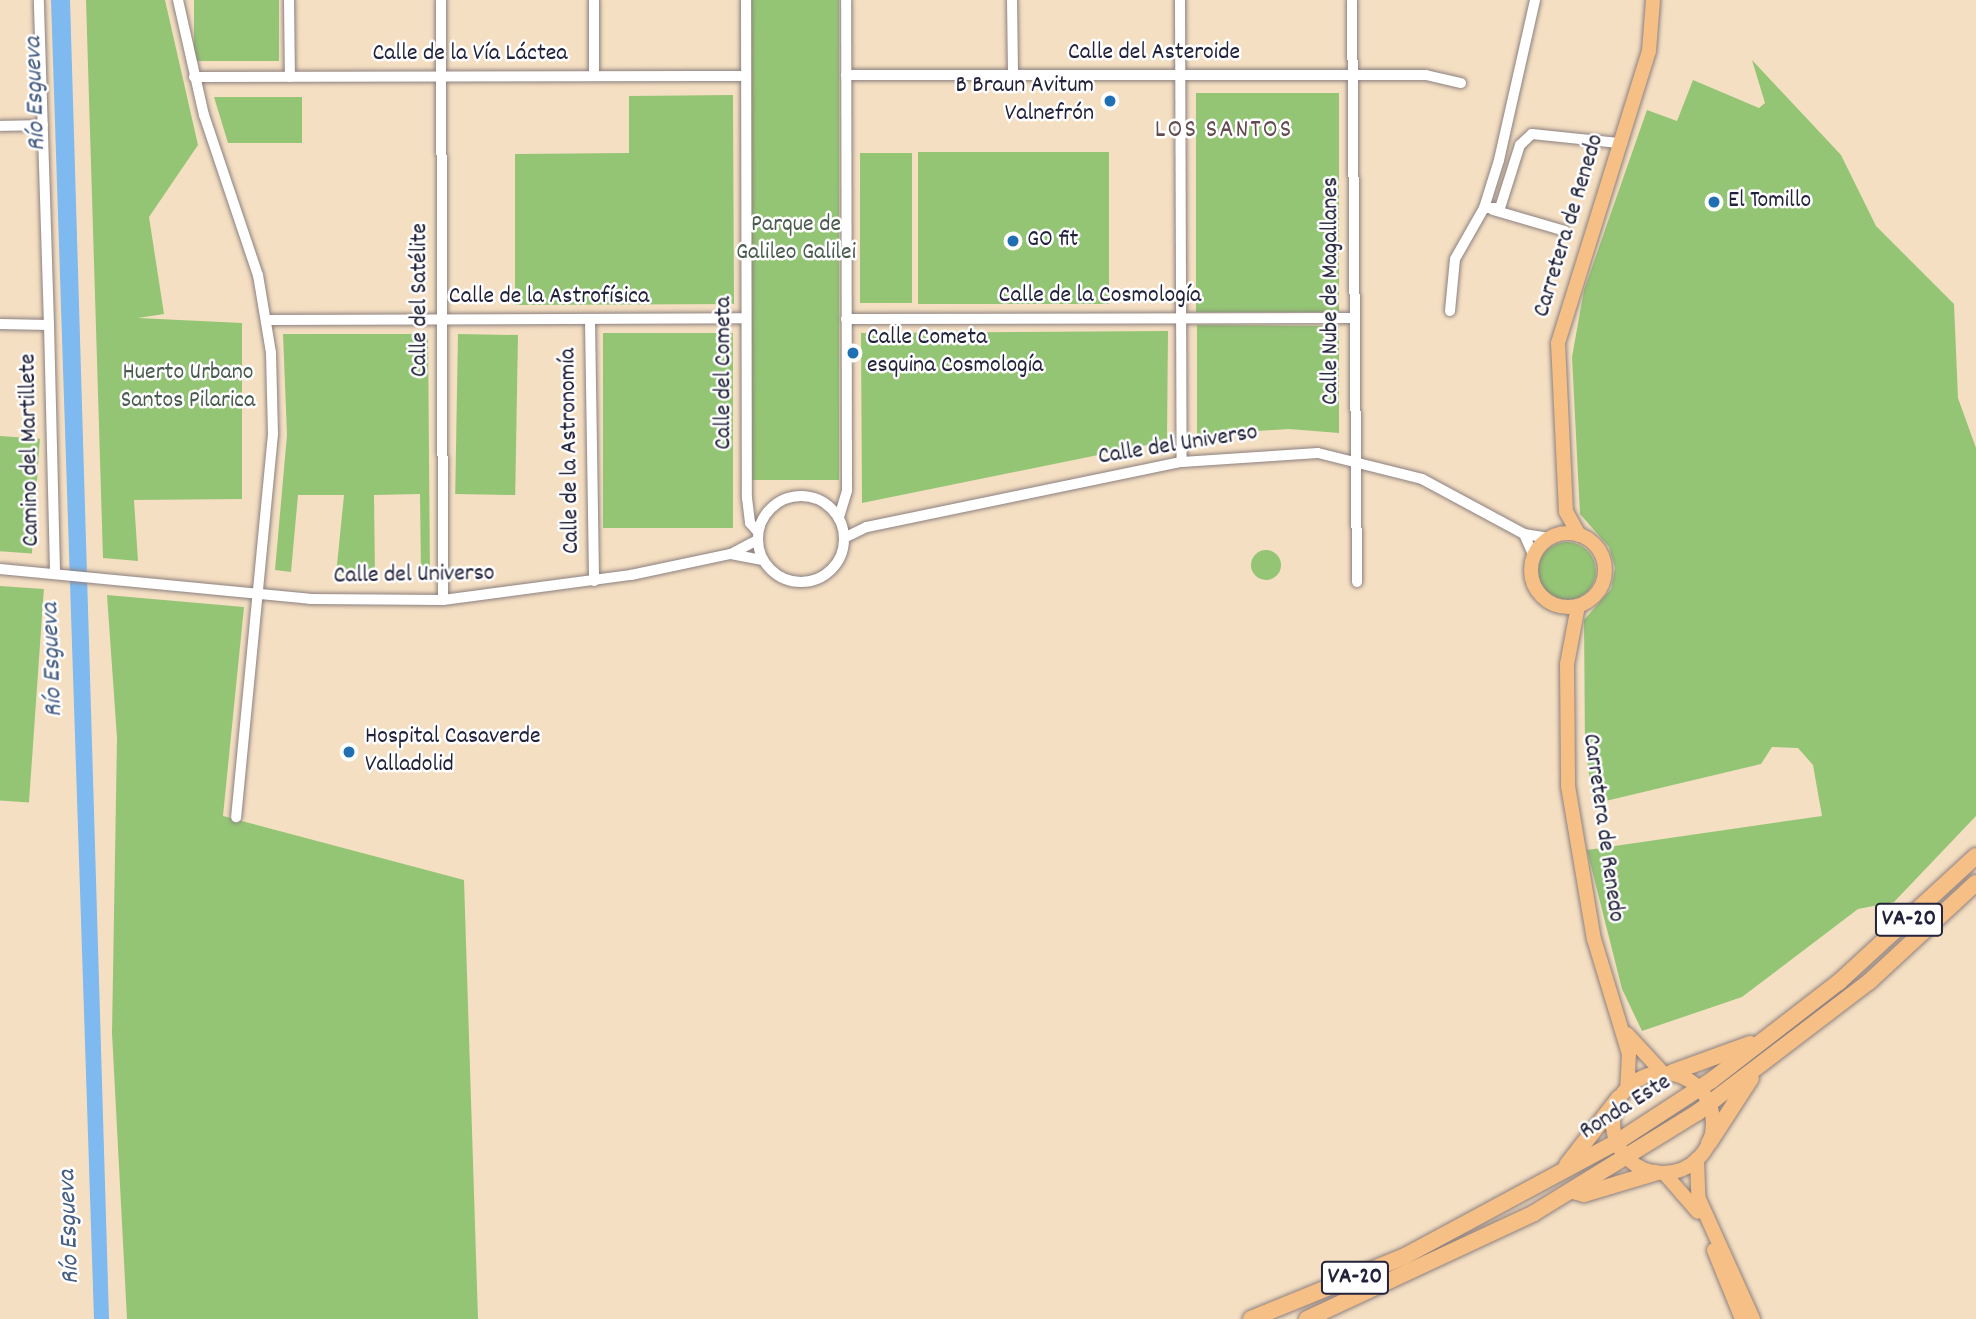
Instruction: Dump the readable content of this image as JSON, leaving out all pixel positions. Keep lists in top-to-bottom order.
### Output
{
  "streets": {
    "highway": ["VA-20", "Ronda Este"],
    "main road": ["Carretera de Renedo"],
    "street": [
      "Calle del Asteroide",
      "Calle de la Vía Láctea",
      "Calle Nube de Magallanes",
      "Calle de la Cosmología",
      "Calle de la Astrofísica",
      "Calle del Satélite",
      "Calle del Cometa",
      "Calle del Universo",
      "Camino del Martillete",
      "Calle de la Astronomía"
    ]
  },
  "crossings": [
    ["Calle del Asteroide", "Calle Nube de Magallanes"],
    ["Calle de la Vía Láctea", "Calle del Satélite"],
    ["Calle de la Vía Láctea", "Calle del Cometa"],
    ["Carretera de Renedo", "Calle del Universo"],
    ["Carretera de Renedo", "Ronda Este"],
    ["Calle Nube de Magallanes", "Calle de la Cosmología"],
    ["Calle Nube de Magallanes", "Calle del Universo"],
    ["Calle de la Astrofísica", "Calle del Satélite"],
    ["Calle de la Astrofísica", "Calle del Cometa"],
    ["Calle de la Astrofísica", "Calle de la Astronomía"],
    ["Calle del Satélite", "Calle del Universo"],
    ["Calle del Cometa", "Calle del Universo"],
    ["Calle del Universo", "Camino del Martillete"],
    ["Calle del Universo", "Calle de la Astronomía"]
  ],
  "districts": ["LOS SANTOS"],
  "water": ["Río Esgueva"],
  "parks": ["Parque de Galileo Galilei", "Huerto Urbano Santos Pilarica"],
  "places": [
    "B Braun Avitum Valnefrón",
    "El Tomillo",
    "GO fit",
    "Calle Cometa esquina Cosmología",
    "Hospital Casaverde Valladolid"
  ]
}
